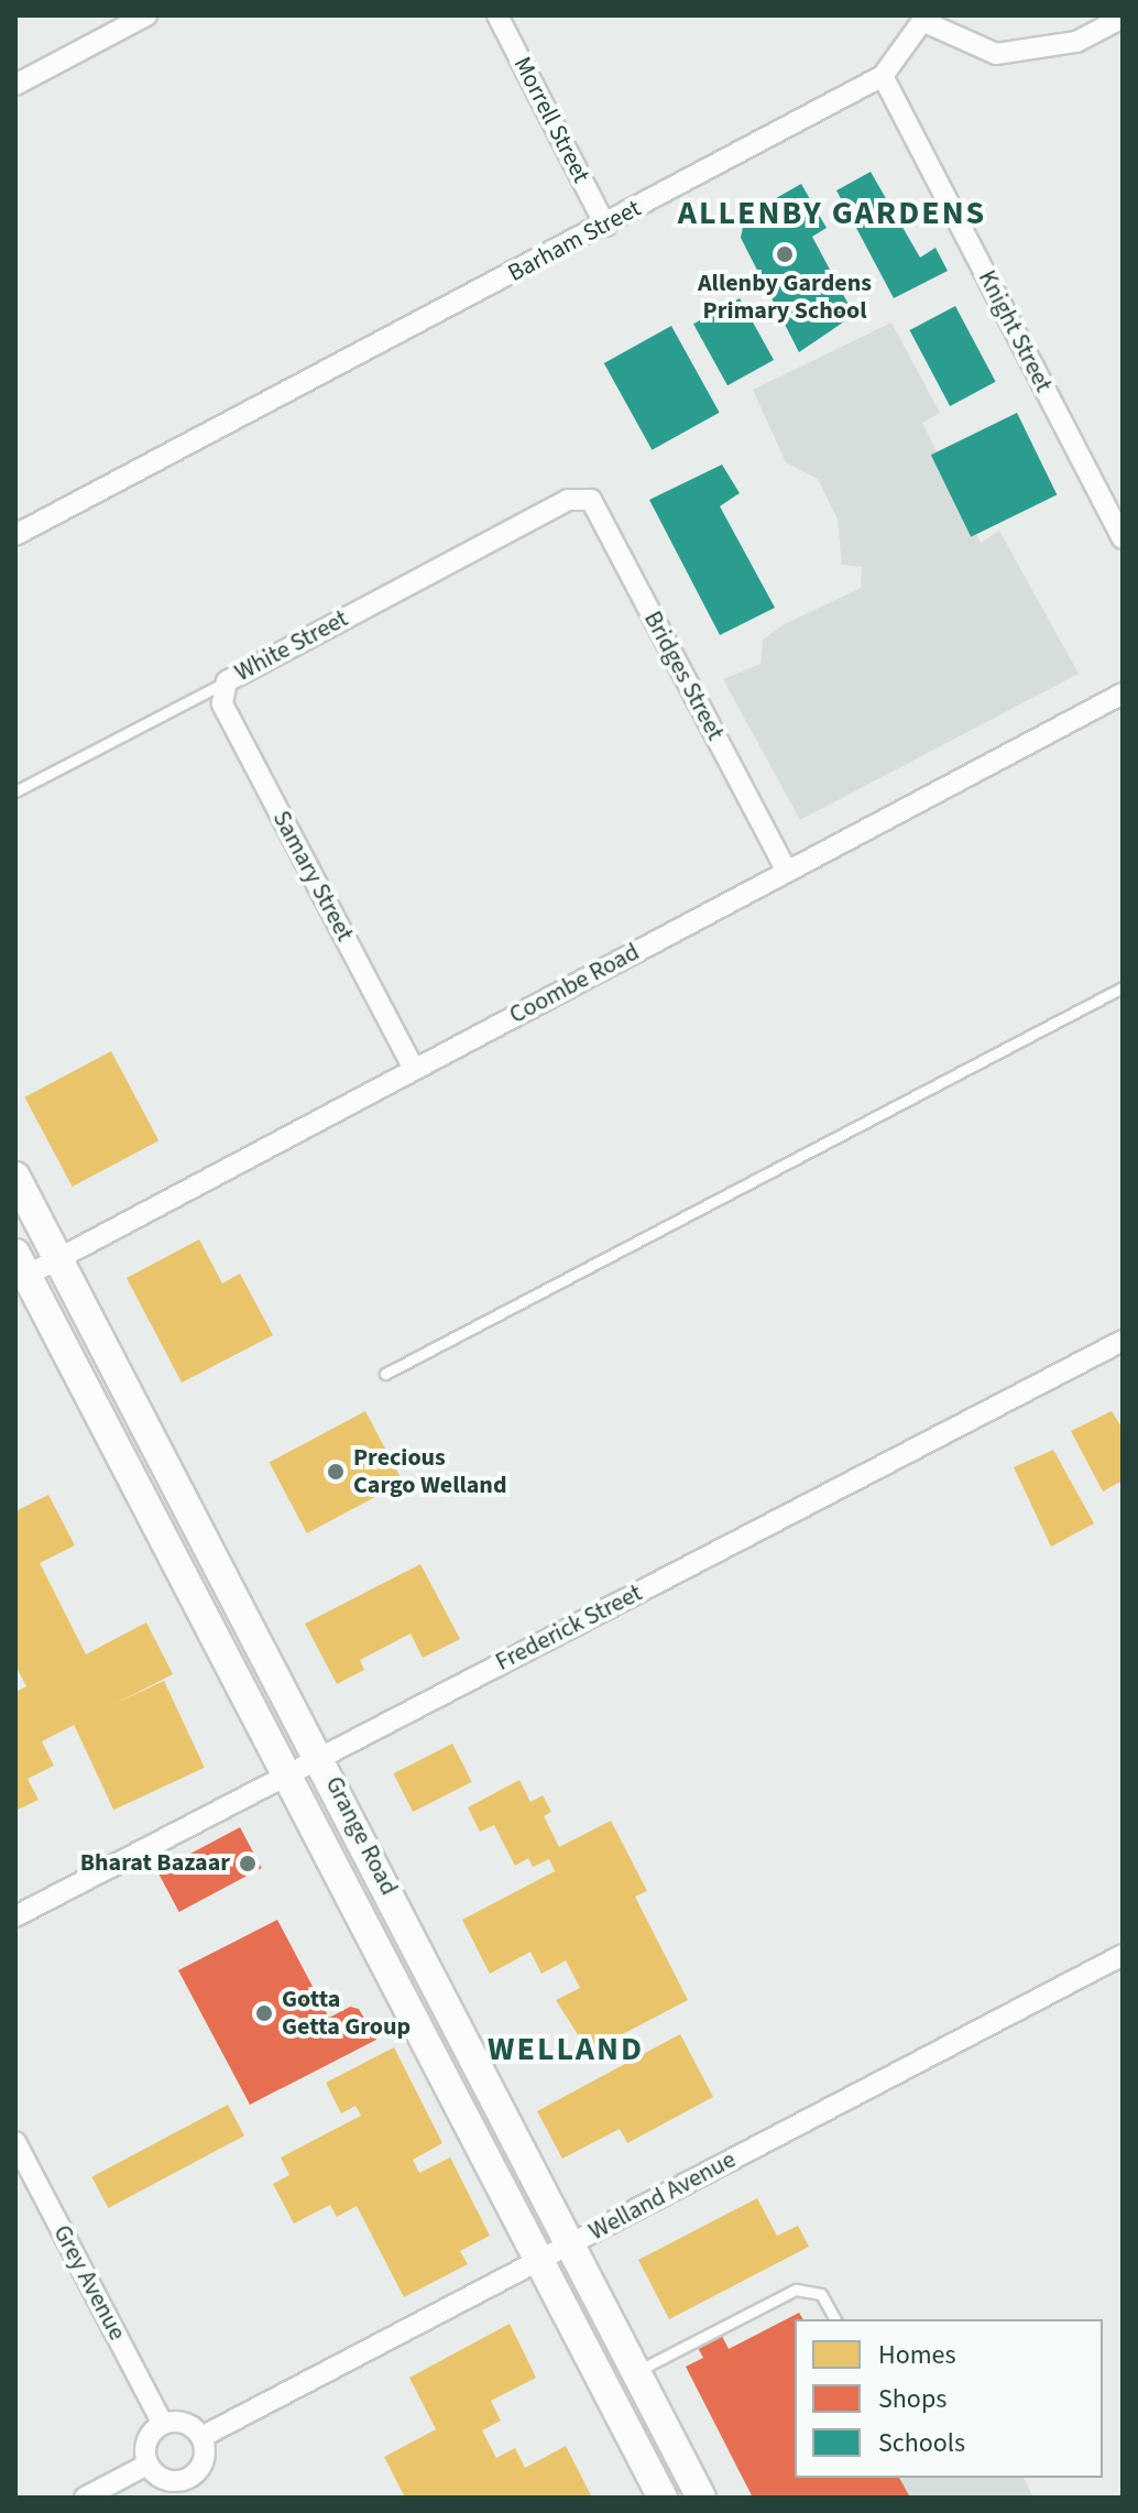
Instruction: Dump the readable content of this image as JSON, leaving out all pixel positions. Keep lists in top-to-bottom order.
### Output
{
  "streets": {
    "main road": ["Grange Road"],
    "street": [
      "Morrell Street",
      "Barham Street",
      "Knight Street",
      "White Street",
      "Bridges Street",
      "Samary Street",
      "Coombe Road",
      "Frederick Street",
      "Welland Avenue",
      "Grey Avenue"
    ]
  },
  "crossings": [
    ["Morrell Street", "Barham Street"],
    ["Barham Street", "Knight Street"],
    ["White Street", "Bridges Street"],
    ["White Street", "Samary Street"],
    ["Bridges Street", "Coombe Road"],
    ["Samary Street", "Coombe Road"],
    ["Coombe Road", "Grange Road"],
    ["Frederick Street", "Grange Road"],
    ["Grange Road", "Welland Avenue"],
    ["Welland Avenue", "Grey Avenue"]
  ],
  "districts": ["ALLENBY GARDENS", "WELLAND"],
  "places": [
    "Allenby Gardens Primary School",
    "Precious Cargo Welland",
    "Bharat Bazaar",
    "Gotta Getta Group"
  ],
  "legend": ["Homes", "Shops", "Schools"]
}
